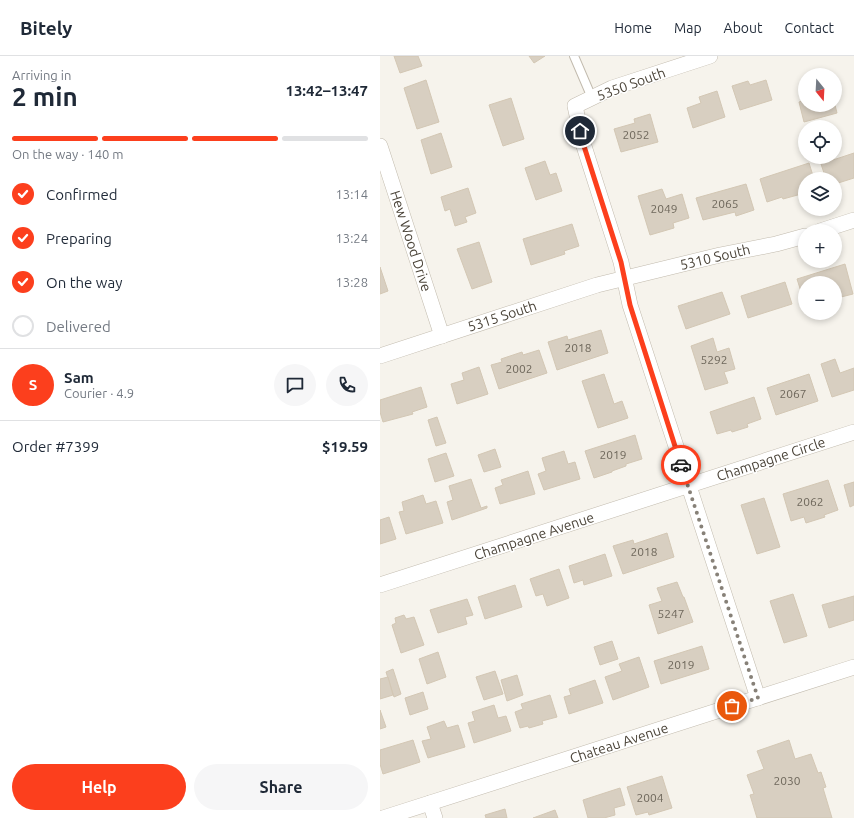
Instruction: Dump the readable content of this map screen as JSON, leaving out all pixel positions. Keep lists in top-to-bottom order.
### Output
{
  "streets": {
    "street": [
      "5350 South",
      "Hew Wood Drive",
      "5310 South",
      "5315 South",
      "Champagne Circle",
      "Champagne Avenue",
      "Chateau Avenue"
    ]
  },
  "crossings": [
    ["5350 South", "5310 South"],
    ["5350 South", "5315 South"],
    ["Hew Wood Drive", "5315 South"],
    ["5310 South", "5315 South"],
    ["Champagne Circle", "Champagne Avenue"]
  ],
  "house_numbers": [
    "2052",
    "2065",
    "2049",
    "2018",
    "5292",
    "2002",
    "2067",
    "2019",
    "2062",
    "2018",
    "5247",
    "2019",
    "2030",
    "2004"
  ],
  "north": "bottom",
  "page": {
    "header": "Bitely",
    "nav": [
      "Home",
      "Map",
      "About",
      "Contact"
    ],
    "heading": ["2 min", "Arriving in", "13:42–13:47"],
    "panel": [
      "Sam",
      "Courier · 4.9",
      "Order #7399",
      "$19.59"
    ],
    "map_buttons": ["+", "−"],
    "bar": "On the way · 140 m",
    "list": [
      ["Confirmed", "13:14"],
      ["Preparing", "13:24"],
      ["On the way", "13:28"],
      "Delivered"
    ],
    "round": "S",
    "buttons": ["Help", "Share"]
  }
}
